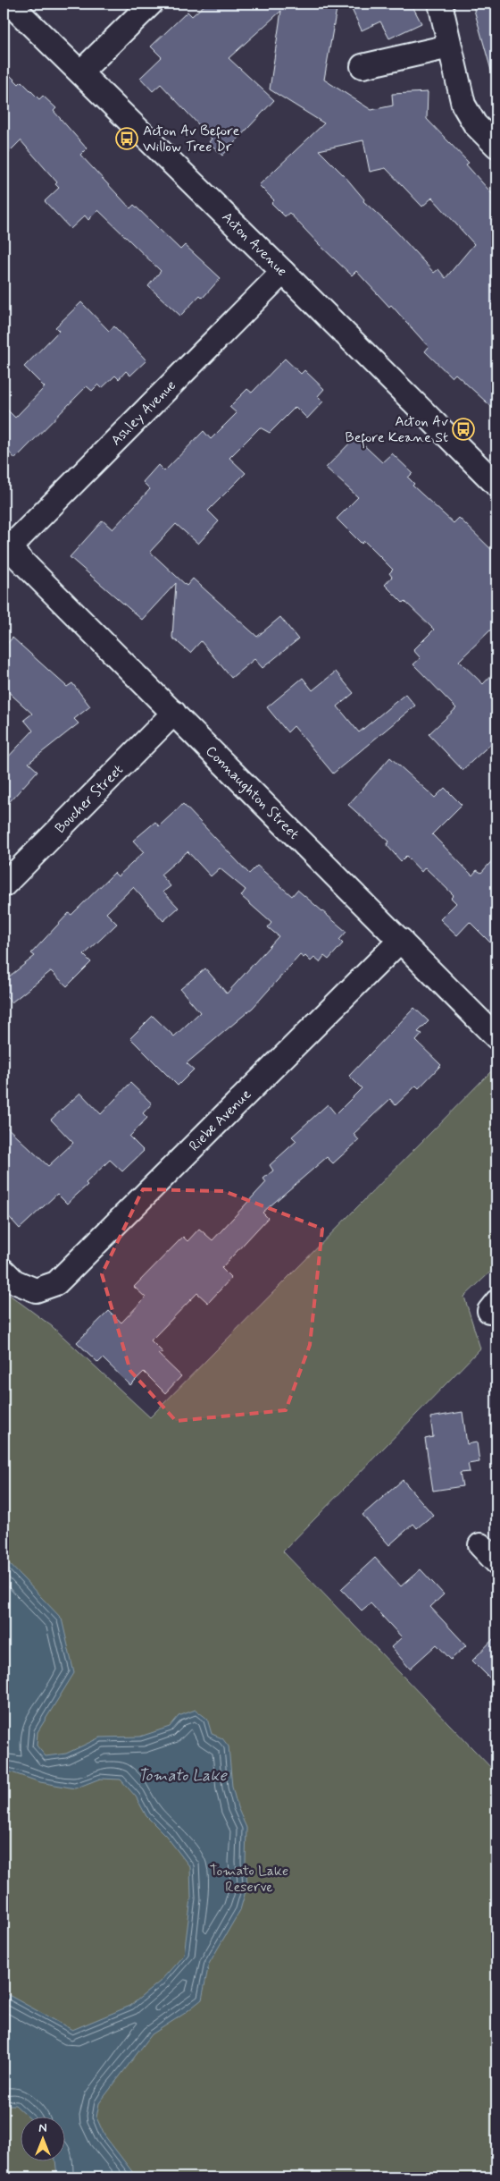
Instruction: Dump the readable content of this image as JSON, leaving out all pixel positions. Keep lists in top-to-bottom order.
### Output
{
  "streets": {
    "street": [
      "Acton Avenue",
      "Ashley Avenue",
      "Connaughton Street",
      "Boucher Street",
      "Riebe Avenue"
    ]
  },
  "crossings": [
    ["Acton Avenue", "Ashley Avenue"],
    ["Ashley Avenue", "Connaughton Street"],
    ["Connaughton Street", "Boucher Street"],
    ["Connaughton Street", "Riebe Avenue"]
  ],
  "water": ["Tomato Lake"],
  "parks": ["Tomato Lake Reserve"],
  "places": {
    "bus stop": ["Acton Av Before Willow Tree Dr", "Acton Av Before Keane St"]
  },
  "north": "top"
}
